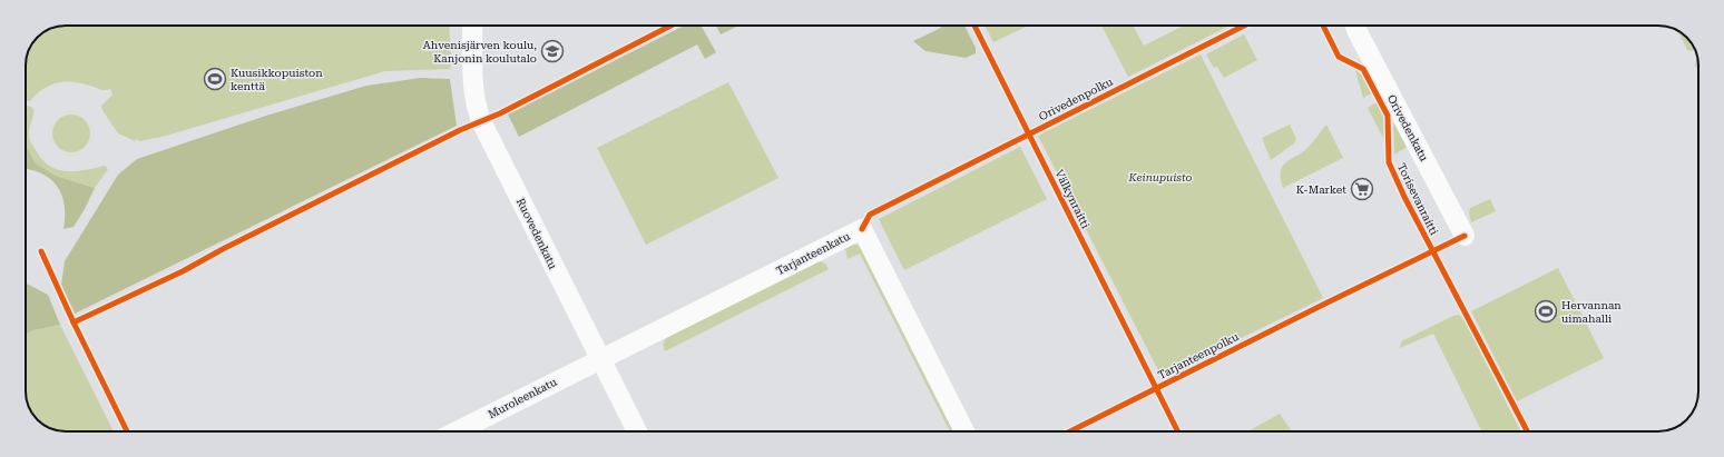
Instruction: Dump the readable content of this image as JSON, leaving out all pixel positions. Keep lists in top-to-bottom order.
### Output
{
  "streets": {
    "street": [
      "Orivedenkatu",
      "Ruovedenkatu",
      "Tarjanteenkatu",
      "Muroleenkatu"
    ],
    "cycle path": [
      "Orivedenpolku",
      "Välkynraitti",
      "Torisevanraitti",
      "Tarjanteenpolku"
    ]
  },
  "crossings": [
    ["Ruovedenkatu", "Tarjanteenkatu"],
    ["Ruovedenkatu", "Muroleenkatu"],
    ["Tarjanteenkatu", "Muroleenkatu"]
  ],
  "parks": ["Keinupuisto"],
  "places": {
    "school or university": ["Ahvenisjärven koulu, Kanjonin koulutalo"],
    "sports": ["Kuusikkopuiston kenttä", "Hervannan uimahalli"],
    "supermarket": ["K-Market"]
  }
}
